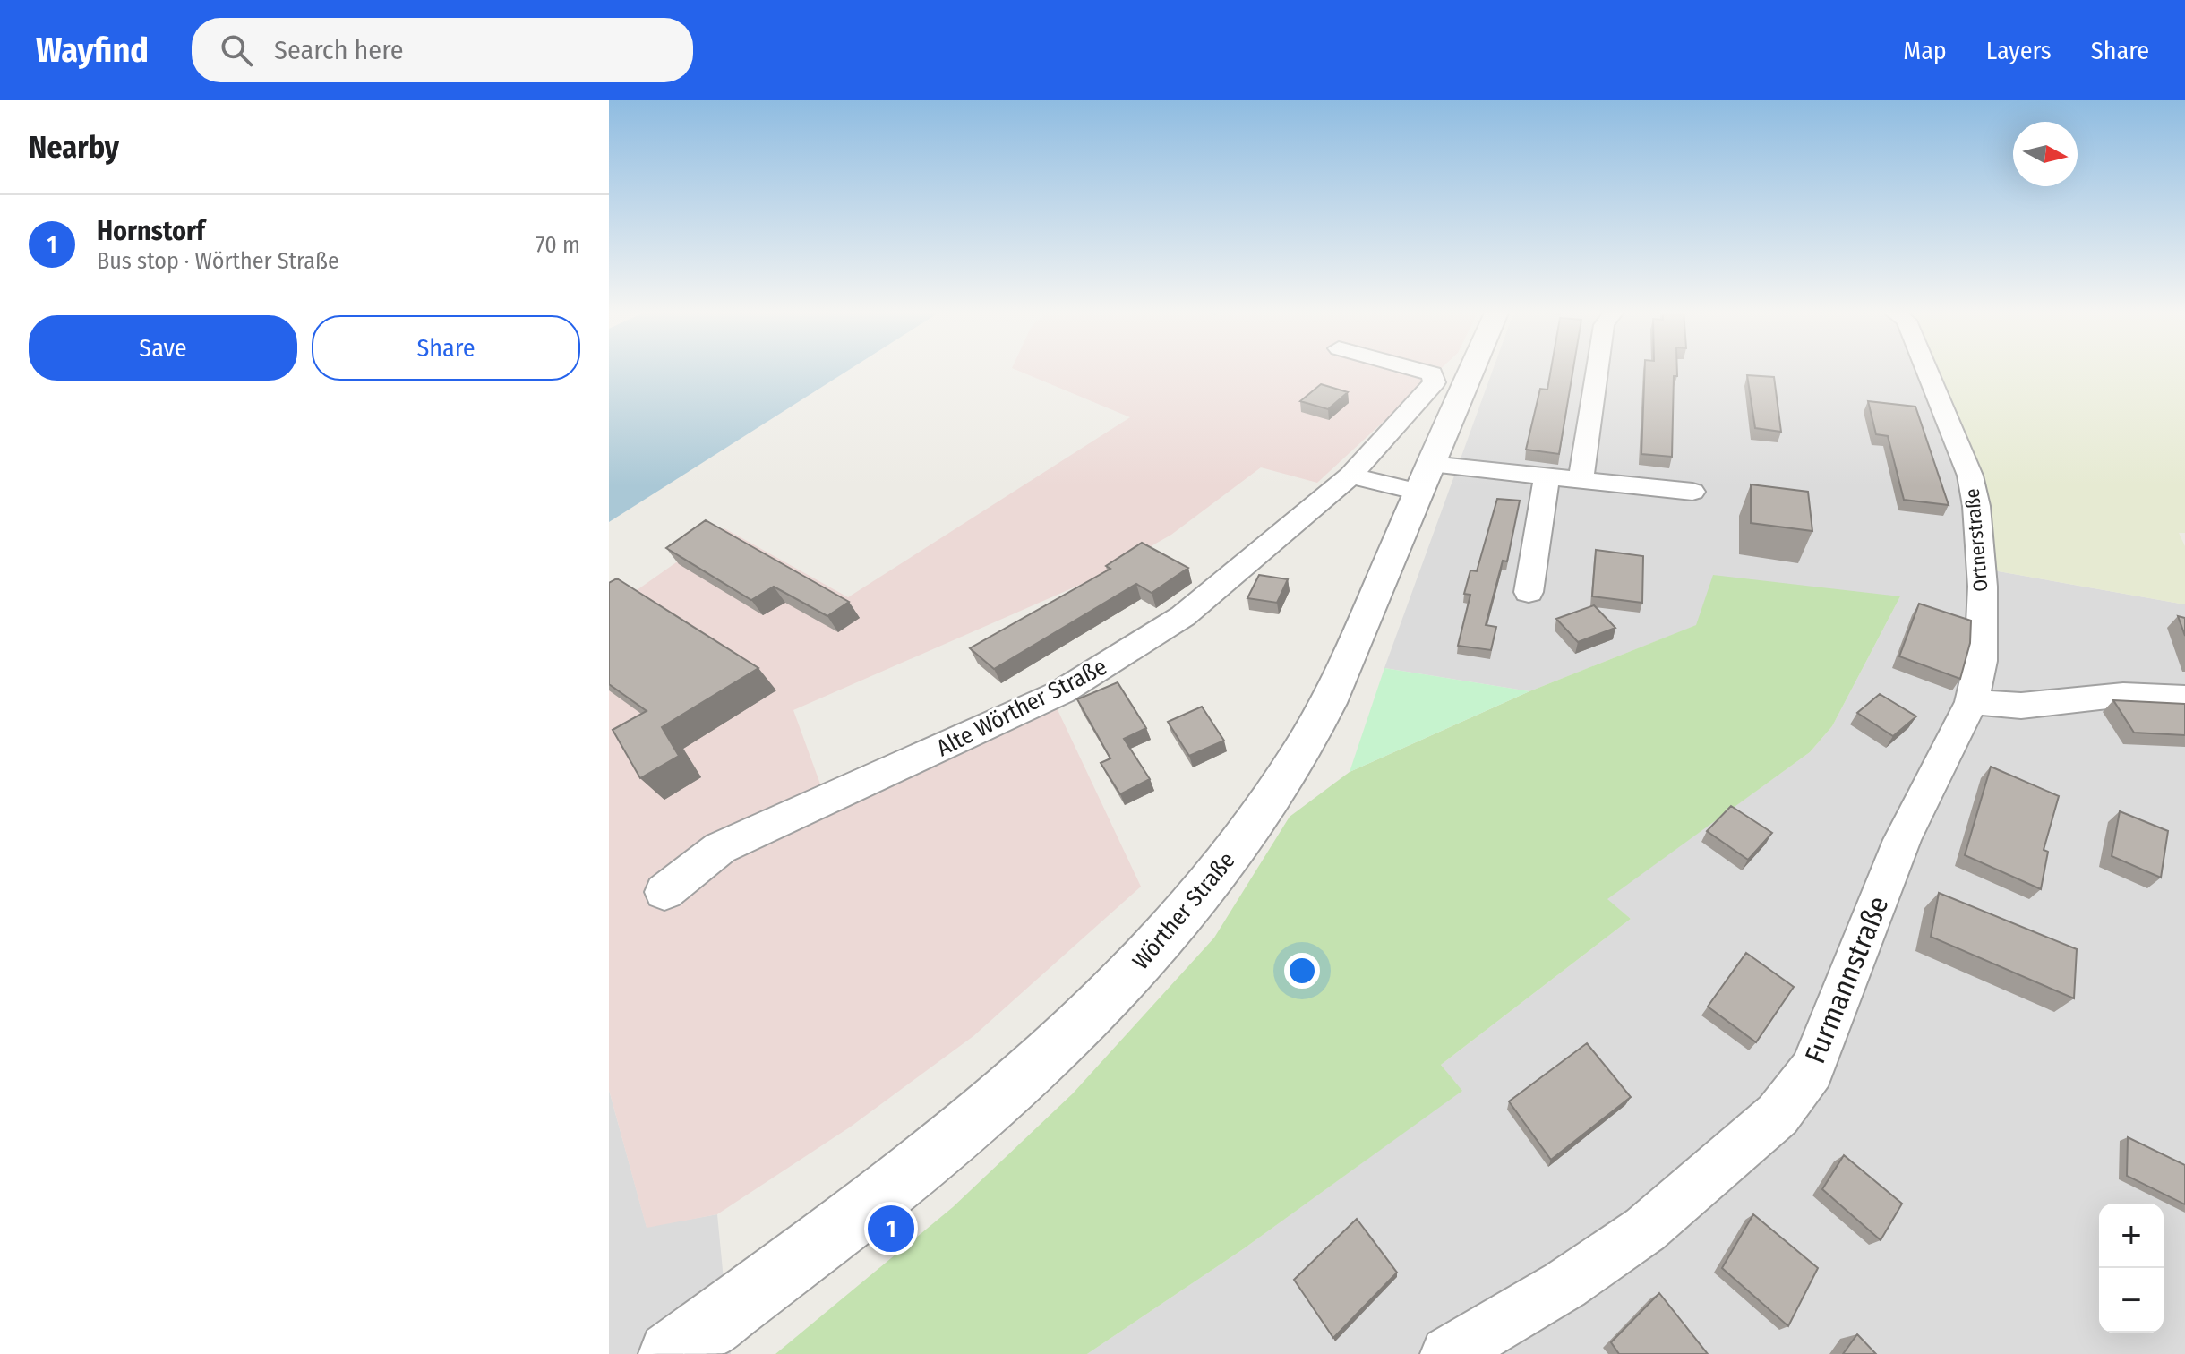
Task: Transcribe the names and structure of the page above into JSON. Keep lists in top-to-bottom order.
{
  "streets": {
    "street": [
      "Ortnerstraße",
      "Alte Wörther Straße",
      "Wörther Straße",
      "Furmannstraße"
    ]
  },
  "crossings": [
    ["Ortnerstraße", "Furmannstraße"]
  ],
  "north": "right",
  "page": {
    "header": "Wayfind",
    "search": "Search here",
    "nav": ["Map", "Layers", "Share"],
    "heading": "Nearby",
    "list": [
      {
        "mark": "1",
        "name": "Hornstorf",
        "note": "Bus stop · Wörther Straße",
        "value": "70 m"
      }
    ],
    "buttons": ["Save", "Share"],
    "pins": "1",
    "map_buttons": ["+", "−"]
  }
}
